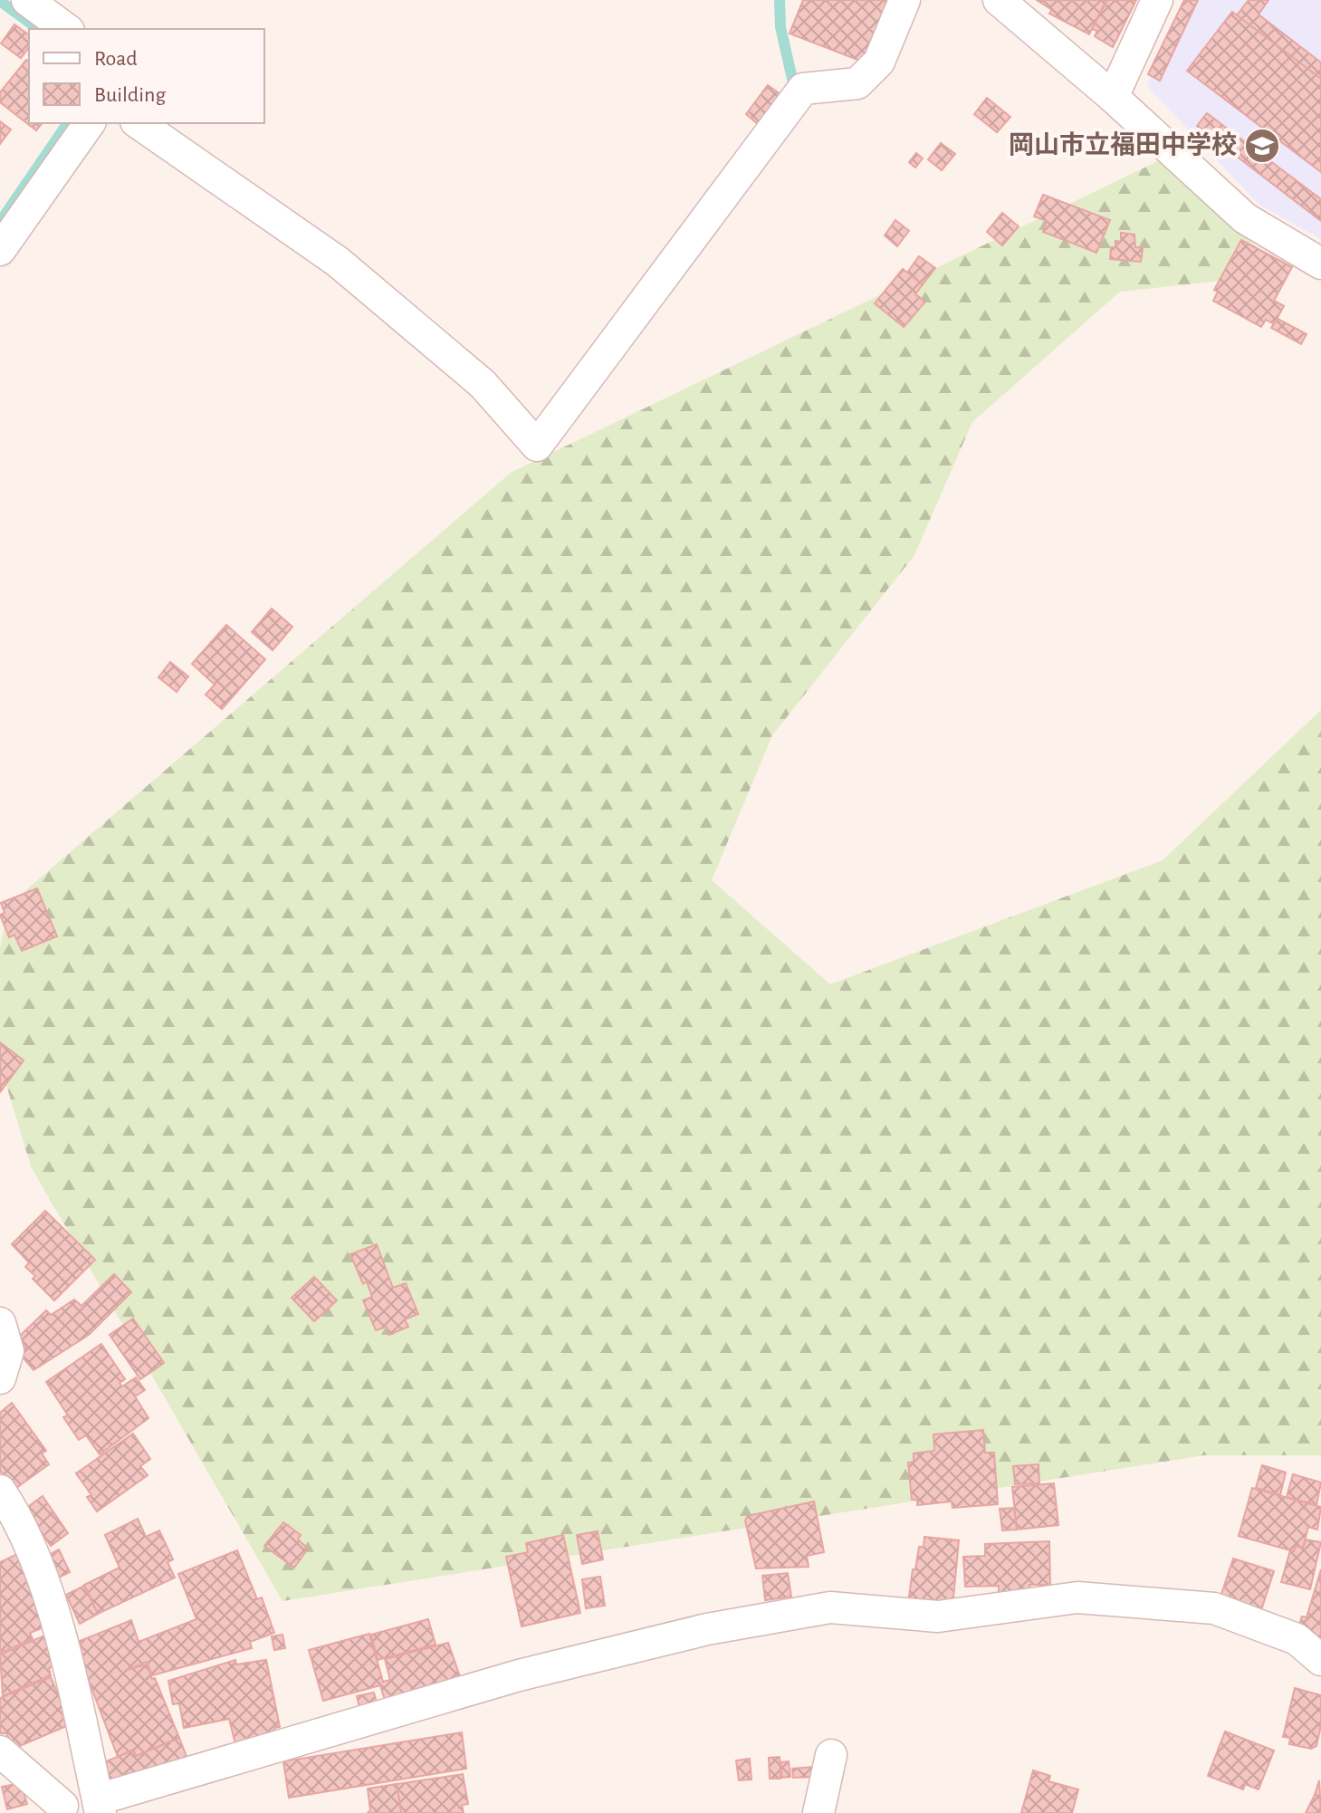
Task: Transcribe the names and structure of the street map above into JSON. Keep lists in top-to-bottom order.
{
  "places": {
    "school or university": ["岡山市立福田中学校"]
  },
  "legend": ["Road", "Building"]
}
